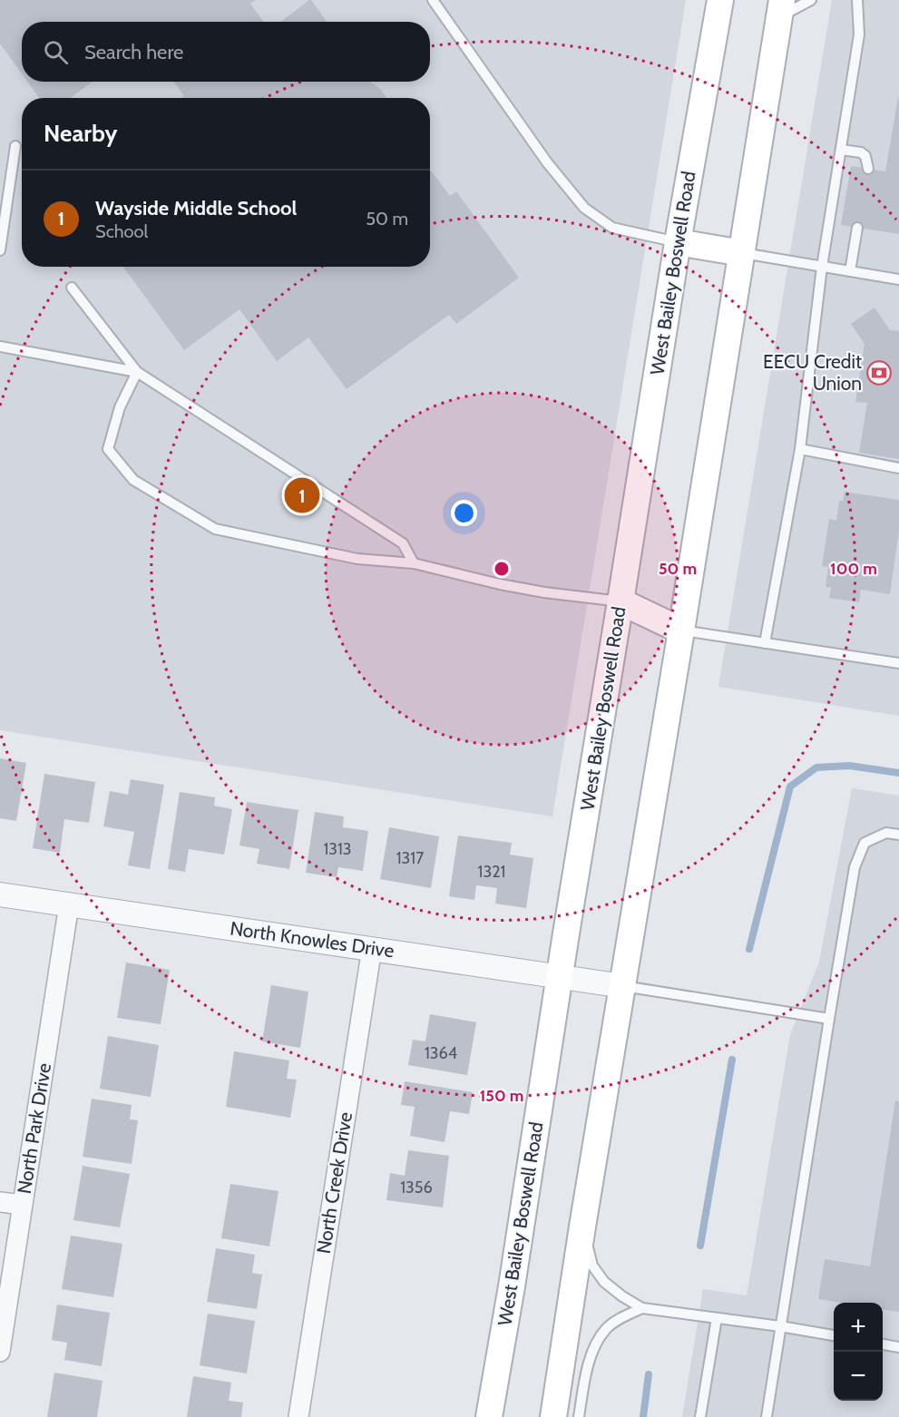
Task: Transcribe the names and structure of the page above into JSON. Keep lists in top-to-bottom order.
{
  "streets": {
    "main road": ["West Bailey Boswell Road"],
    "street": ["North Knowles Drive", "North Park Drive", "North Creek Drive"]
  },
  "crossings": [
    ["West Bailey Boswell Road", "North Knowles Drive"],
    ["North Knowles Drive", "North Park Drive"],
    ["North Knowles Drive", "North Creek Drive"]
  ],
  "places": {
    "bank": ["EECU Credit Union"]
  },
  "house_numbers": [
    "1313",
    "1317",
    "1321",
    "1364",
    "1356"
  ],
  "page": {
    "search": "Search here",
    "heading": "Nearby",
    "list": [
      {
        "mark": "1",
        "name": "Wayside Middle School",
        "note": "School",
        "value": "50 m"
      }
    ],
    "pins": "1",
    "map_buttons": ["+", "−"]
  },
  "rings": ["50 m", "100 m", "150 m"]
}
